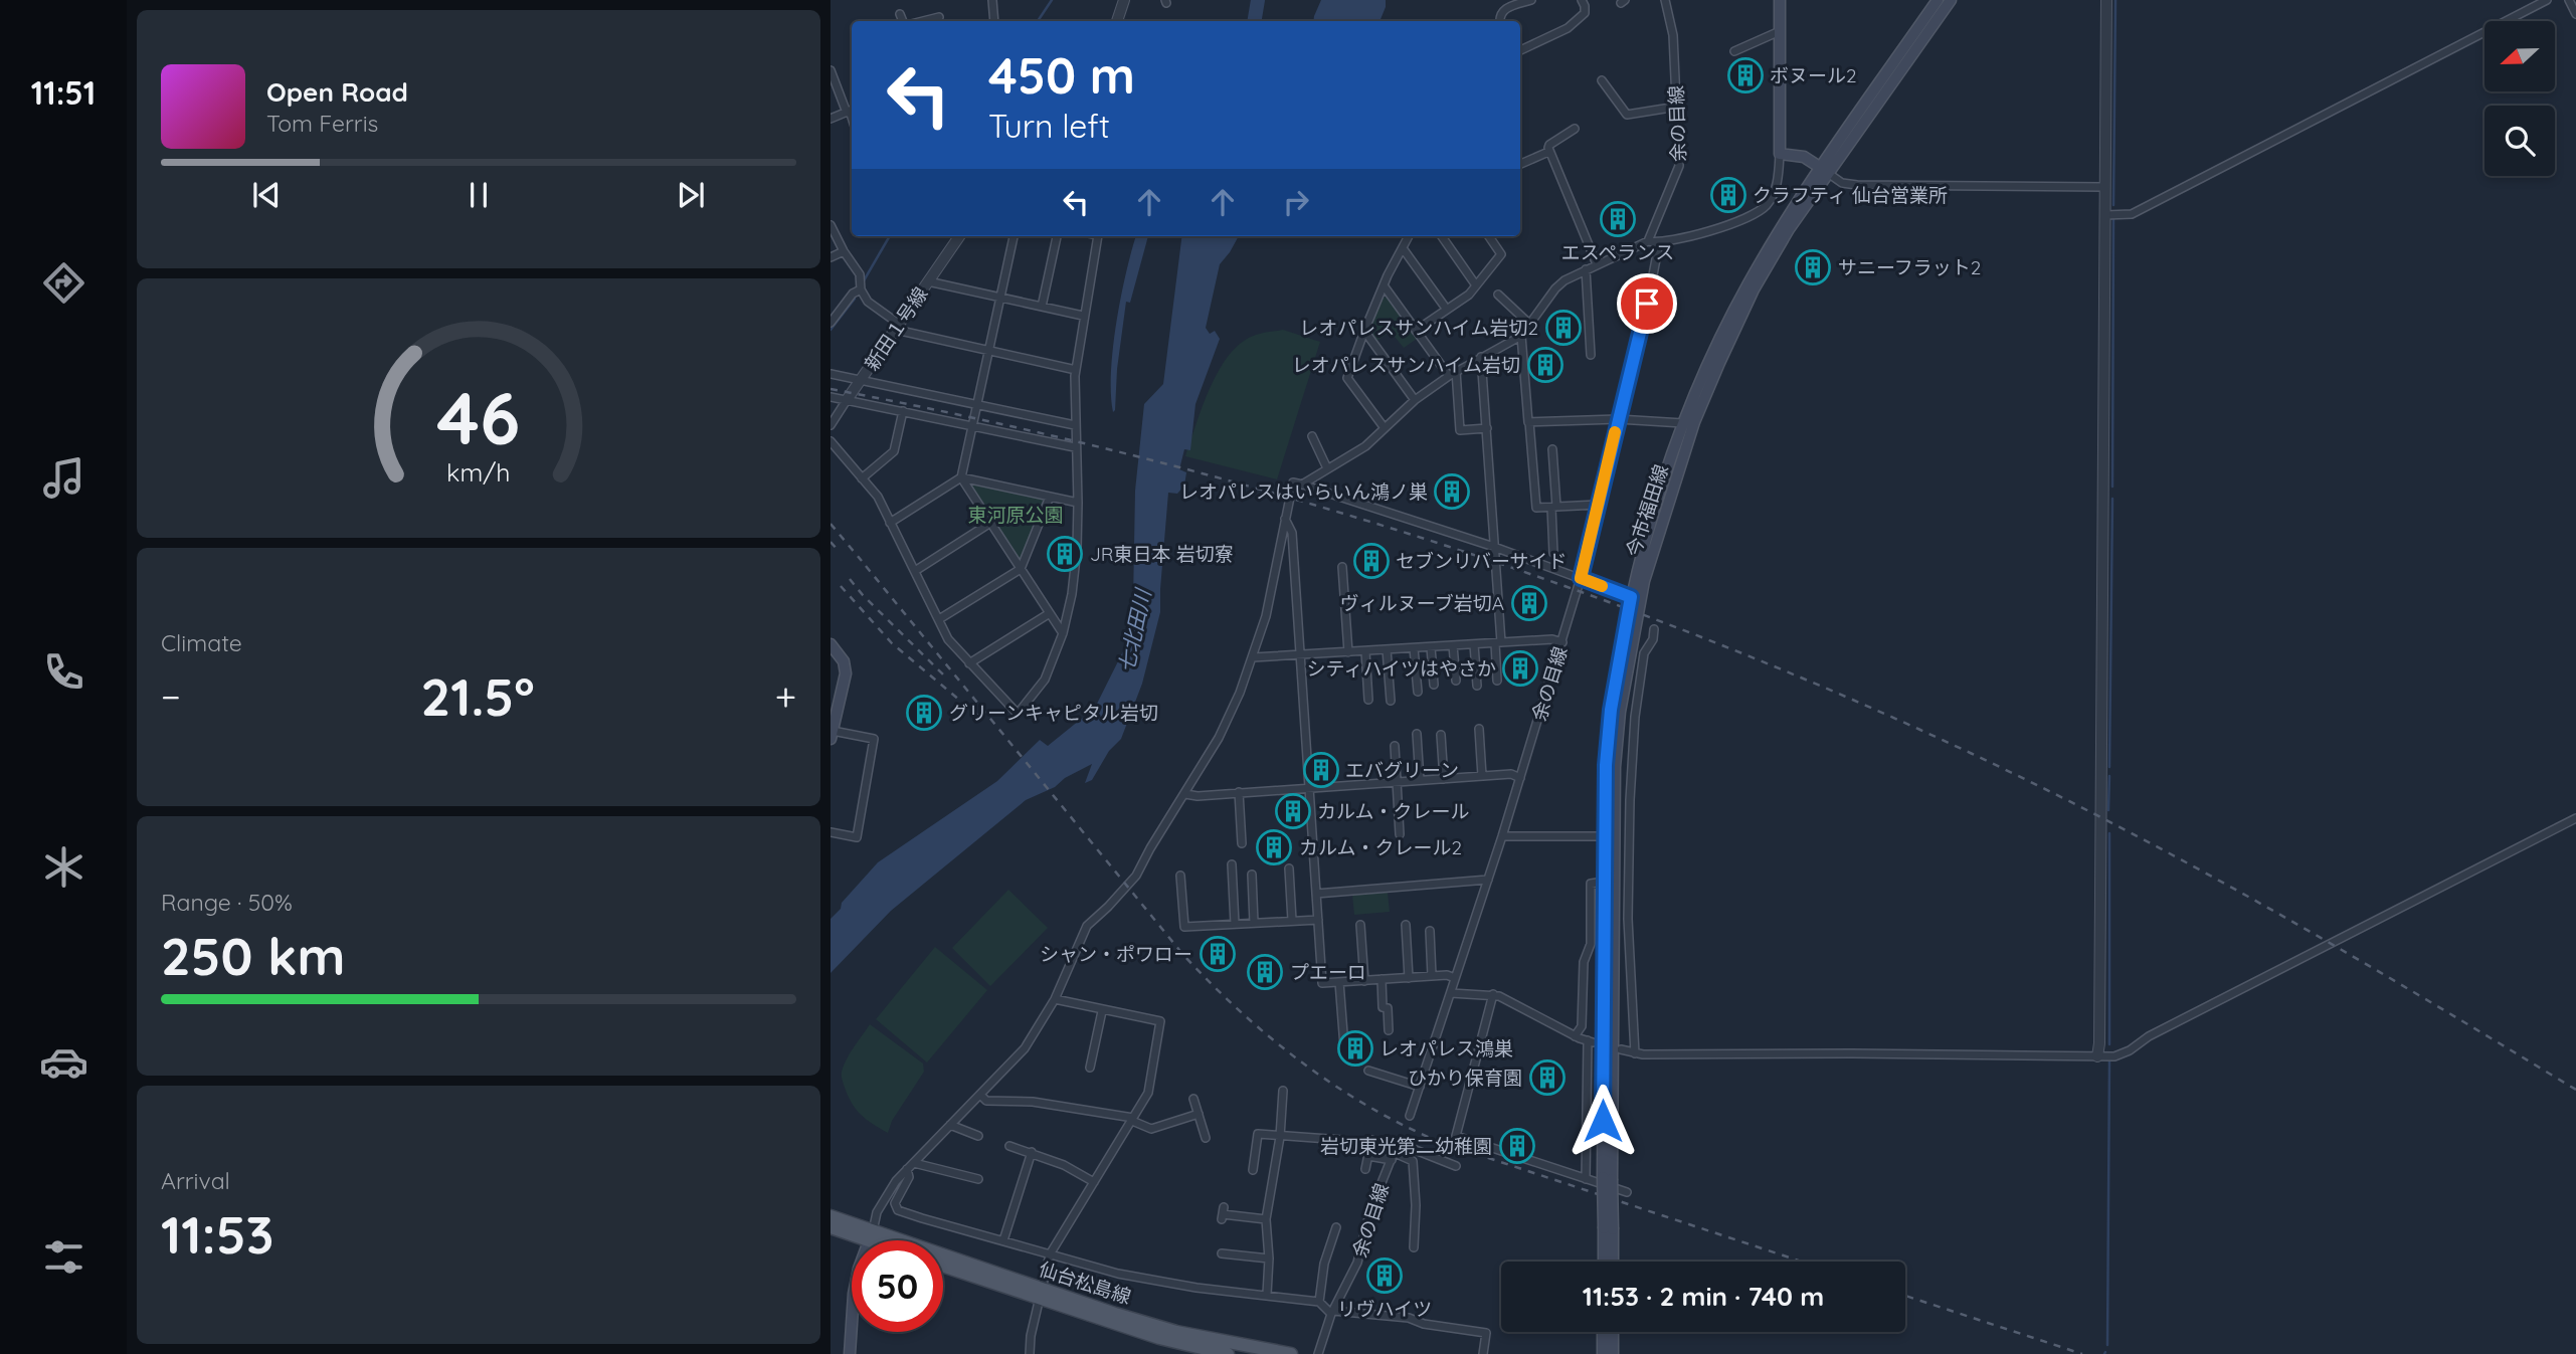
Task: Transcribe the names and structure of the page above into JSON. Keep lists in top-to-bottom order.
{
  "streets": {
    "main road": ["今市福田線", "仙台松島線"],
    "street": ["余の目線", "新田１号線"]
  },
  "water": ["七北田川"],
  "parks": ["東河原公園"],
  "places": {
    "building": [
      "ボヌール2",
      "クラフティ 仙台営業所",
      "エスペランス",
      "サニーフラット2",
      "レオパレスサンハイム岩切2",
      "レオパレスサンハイム岩切",
      "レオパレスはいらいん鴻ノ巣",
      "JR東日本 岩切寮",
      "セブンリバーサイド",
      "ヴィルヌーブ岩切A",
      "シティハイツはやさか",
      "グリーンキャピタル岩切",
      "エバグリーン",
      "カルム・クレール",
      "カルム・クレール2",
      "シャン・ポワロー",
      "プエーロ",
      "レオパレス鴻巣",
      "ひかり保育園",
      "岩切東光第二幼稚園",
      "リヴハイツ"
    ]
  },
  "north": "left",
  "page": {
    "tabs": "11:51",
    "turn": ["450 m", "Turn left"],
    "song": ["Open Road", "Tom Ferris"],
    "tile": [
      "Climate",
      ["Range · 50%", "250 km"],
      ["Arrival", "11:53"]
    ],
    "heat": ["−", "21.5°", "+"],
    "limit": "50",
    "trip": "11:53 · 2 min · 740 m",
    "gauge": ["46", "km/h"]
  }
}
